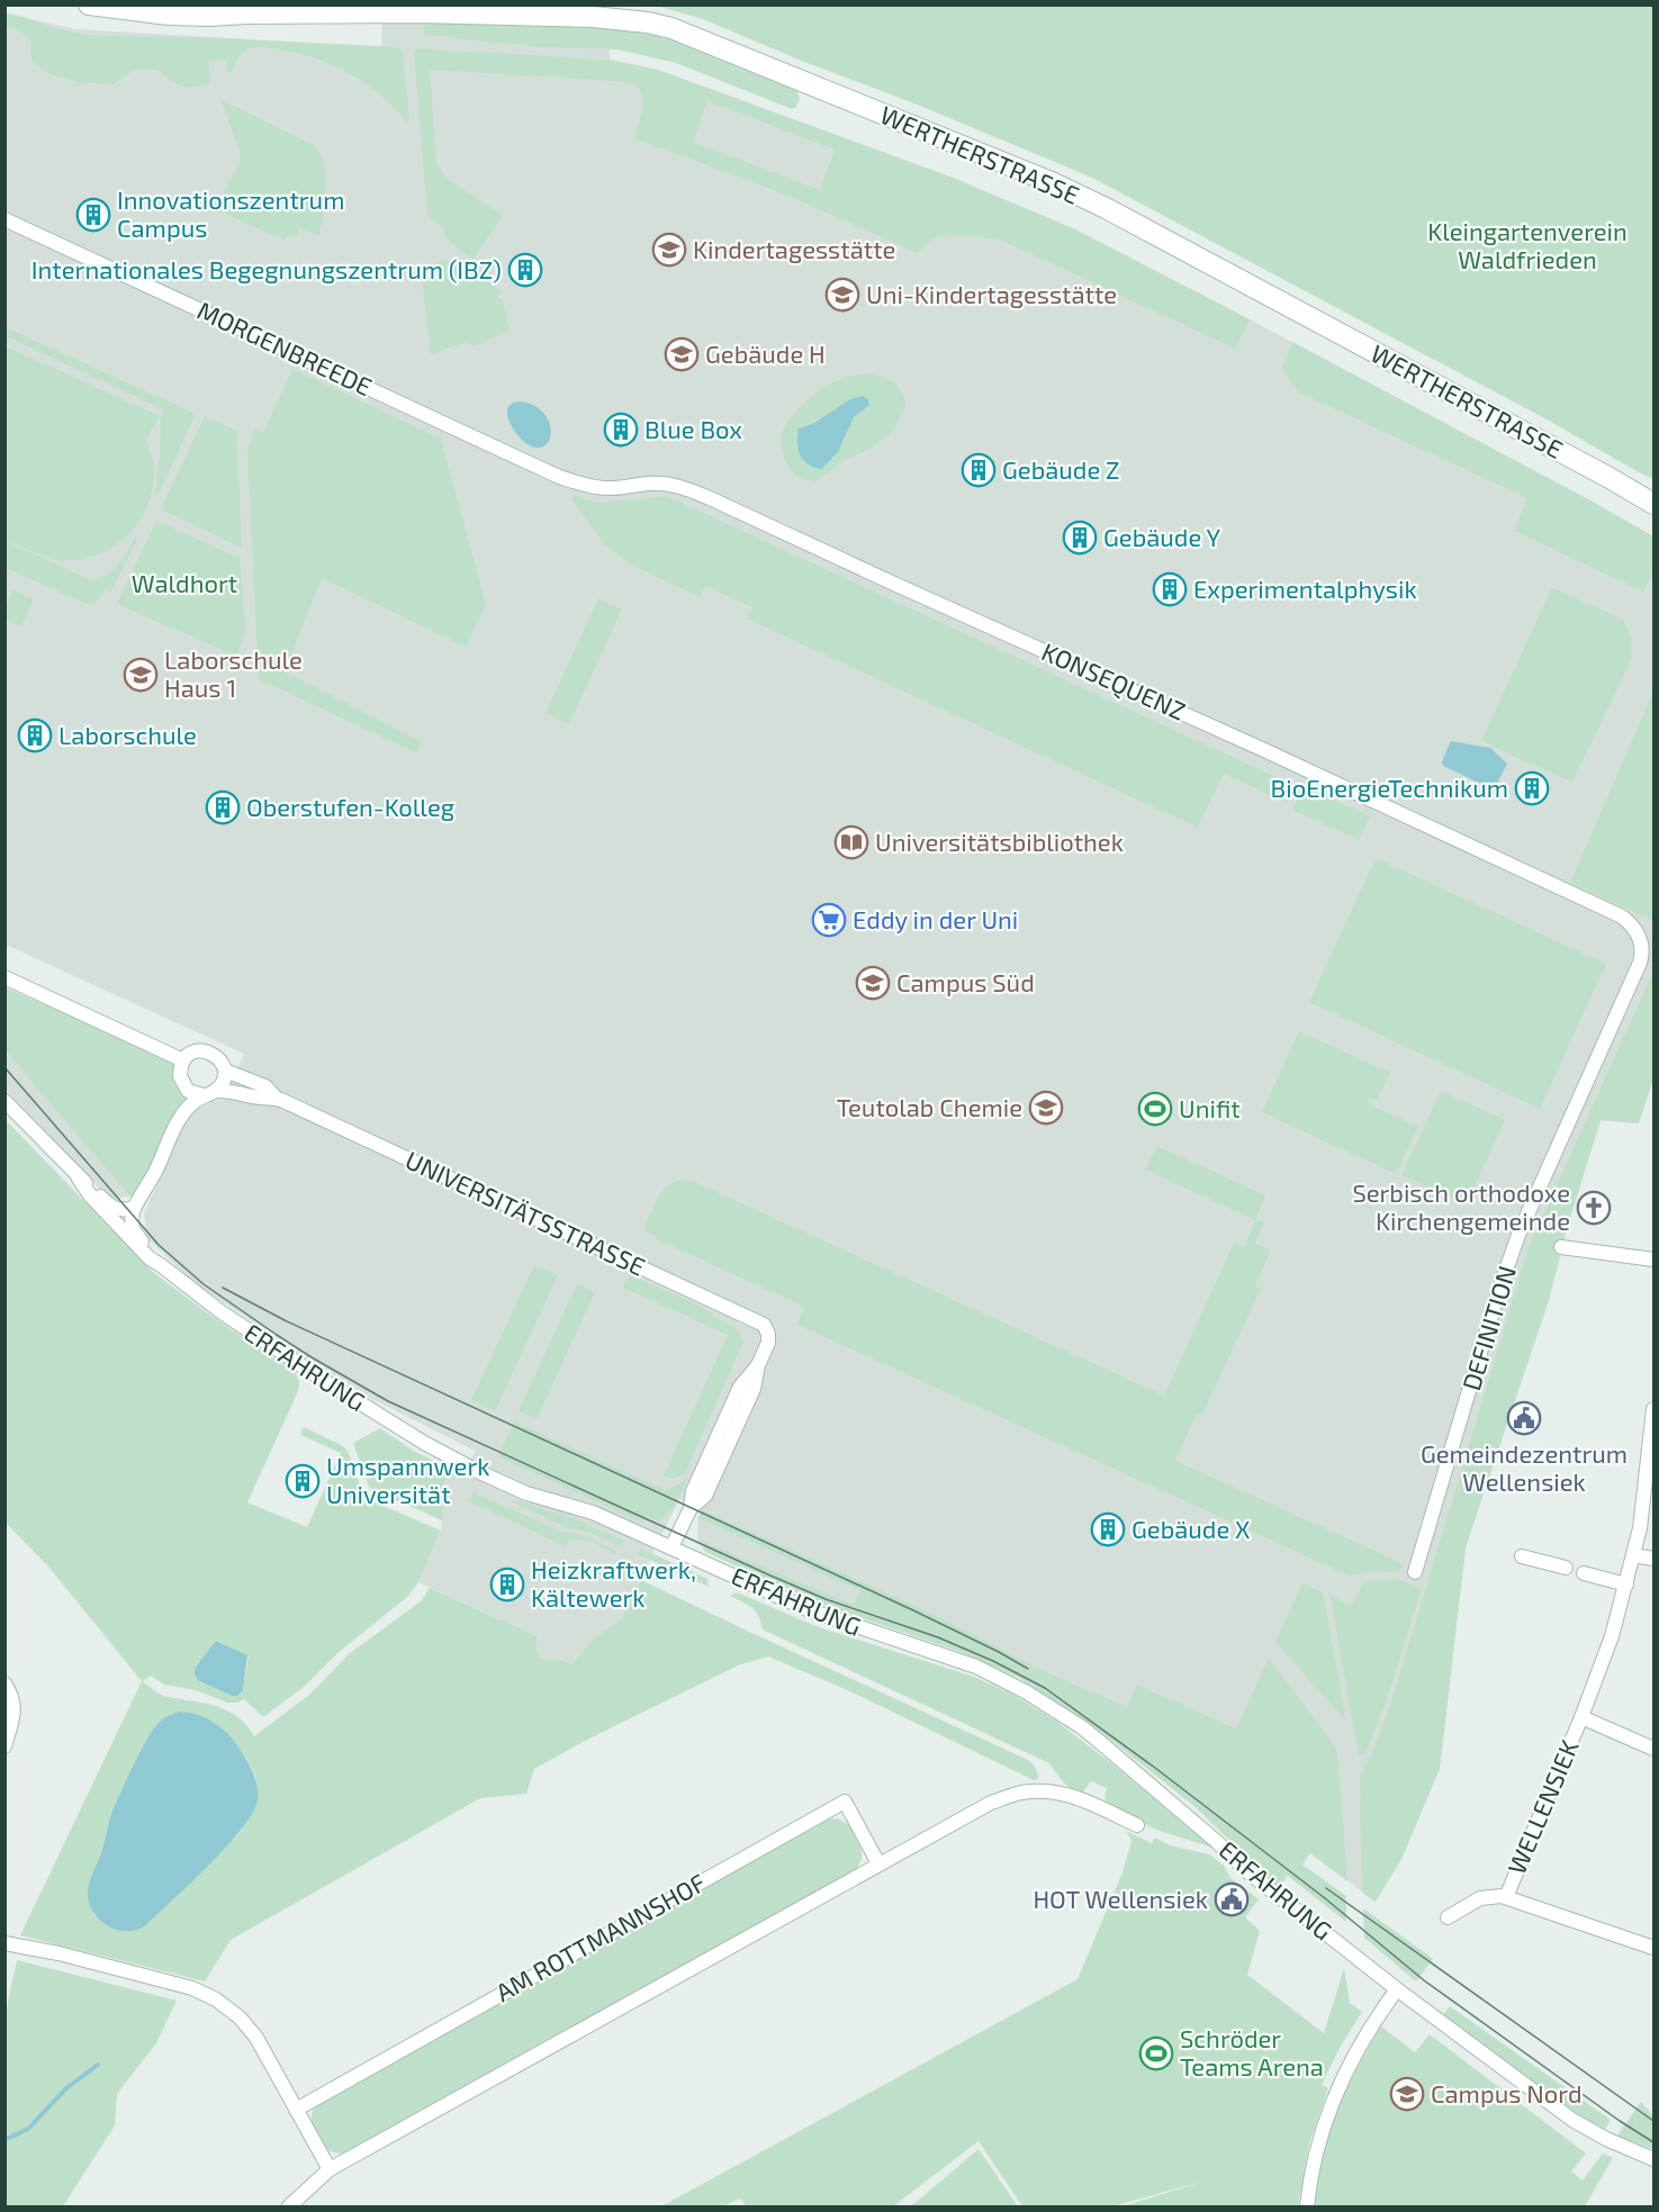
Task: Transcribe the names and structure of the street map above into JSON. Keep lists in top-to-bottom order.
{
  "streets": {
    "main road": ["WERTHERSTRASSE"],
    "street": [
      "MORGENBREEDE",
      "KONSEQUENZ",
      "UNIVERSITÄTSSTRASSE",
      "DEFINITION",
      "ERFAHRUNG",
      "WELLENSIEK",
      "AM ROTTMANNSHOF"
    ]
  },
  "crossings": [
    ["MORGENBREEDE", "KONSEQUENZ"],
    ["KONSEQUENZ", "DEFINITION"],
    ["UNIVERSITÄTSSTRASSE", "ERFAHRUNG"]
  ],
  "parks": ["Kleingartenverein Waldfrieden", "Waldhort"],
  "places": {
    "building": [
      "Innovationszentrum Campus",
      "Internationales Begegnungszentrum (IBZ)",
      "Blue Box",
      "Gebäude Z",
      "Gebäude Y",
      "Experimentalphysik",
      "Laborschule",
      "BioEnergieTechnikum",
      "Oberstufen-Kolleg",
      "Umspannwerk Universität",
      "Gebäude X",
      "Heizkraftwerk, Kältewerk"
    ],
    "school or university": [
      "Kindertagesstätte",
      "Uni-Kindertagesstätte",
      "Gebäude H",
      "Laborschule Haus 1",
      "Campus Süd",
      "Teutolab Chemie",
      "Campus Nord"
    ],
    "library": ["Universitätsbibliothek"],
    "supermarket": ["Eddy in der Uni"],
    "sports": ["Unifit", "Schröder Teams Arena"],
    "church": ["Serbisch orthodoxe Kirchengemeinde"],
    "public building": ["Gemeindezentrum Wellensiek", "HOT Wellensiek"]
  }
}
